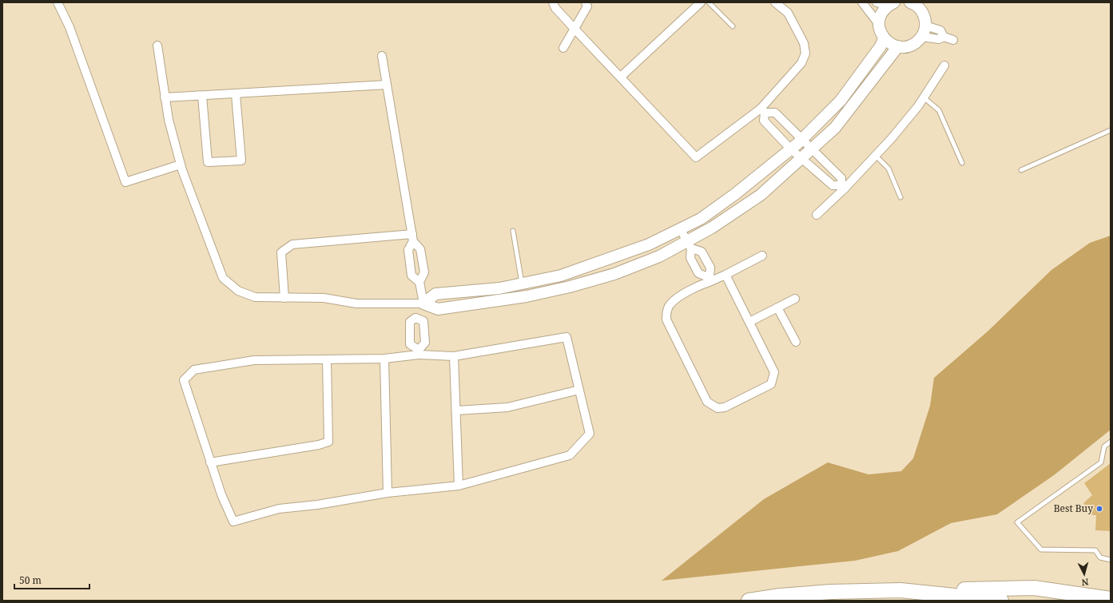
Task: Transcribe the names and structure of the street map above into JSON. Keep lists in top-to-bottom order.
{
  "places": ["Best Buy"],
  "scale_bar": "50 m",
  "north": "bottom"
}
